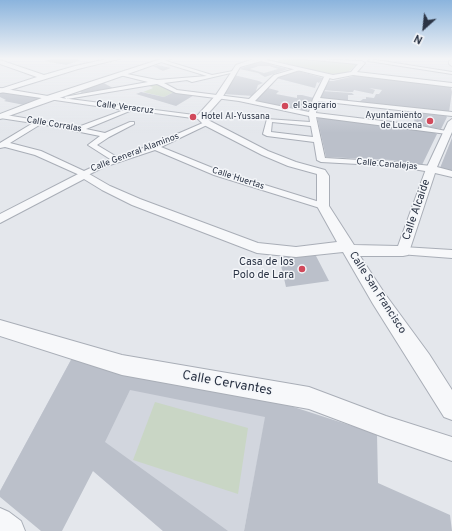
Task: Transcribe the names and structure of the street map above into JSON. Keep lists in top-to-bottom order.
{
  "streets": {
    "street": [
      "Calle Veracruz",
      "Calle Corralas",
      "Calle General Alaminos",
      "Calle Canalejas",
      "Calle Huertas",
      "Calle Alcaide",
      "Calle San Francisco",
      "Calle Cervantes"
    ]
  },
  "crossings": [
    ["Calle Corralas", "Calle General Alaminos"],
    ["Calle General Alaminos", "Calle Huertas"],
    ["Calle Canalejas", "Calle Alcaide"],
    ["Calle Huertas", "Calle San Francisco"]
  ],
  "places": [
    "el Sagrario",
    "Hotel Al-Yussana",
    "Ayuntamiento de Lucena",
    "Casa de los Polo de Lara"
  ],
  "north": "bottom left"
}
